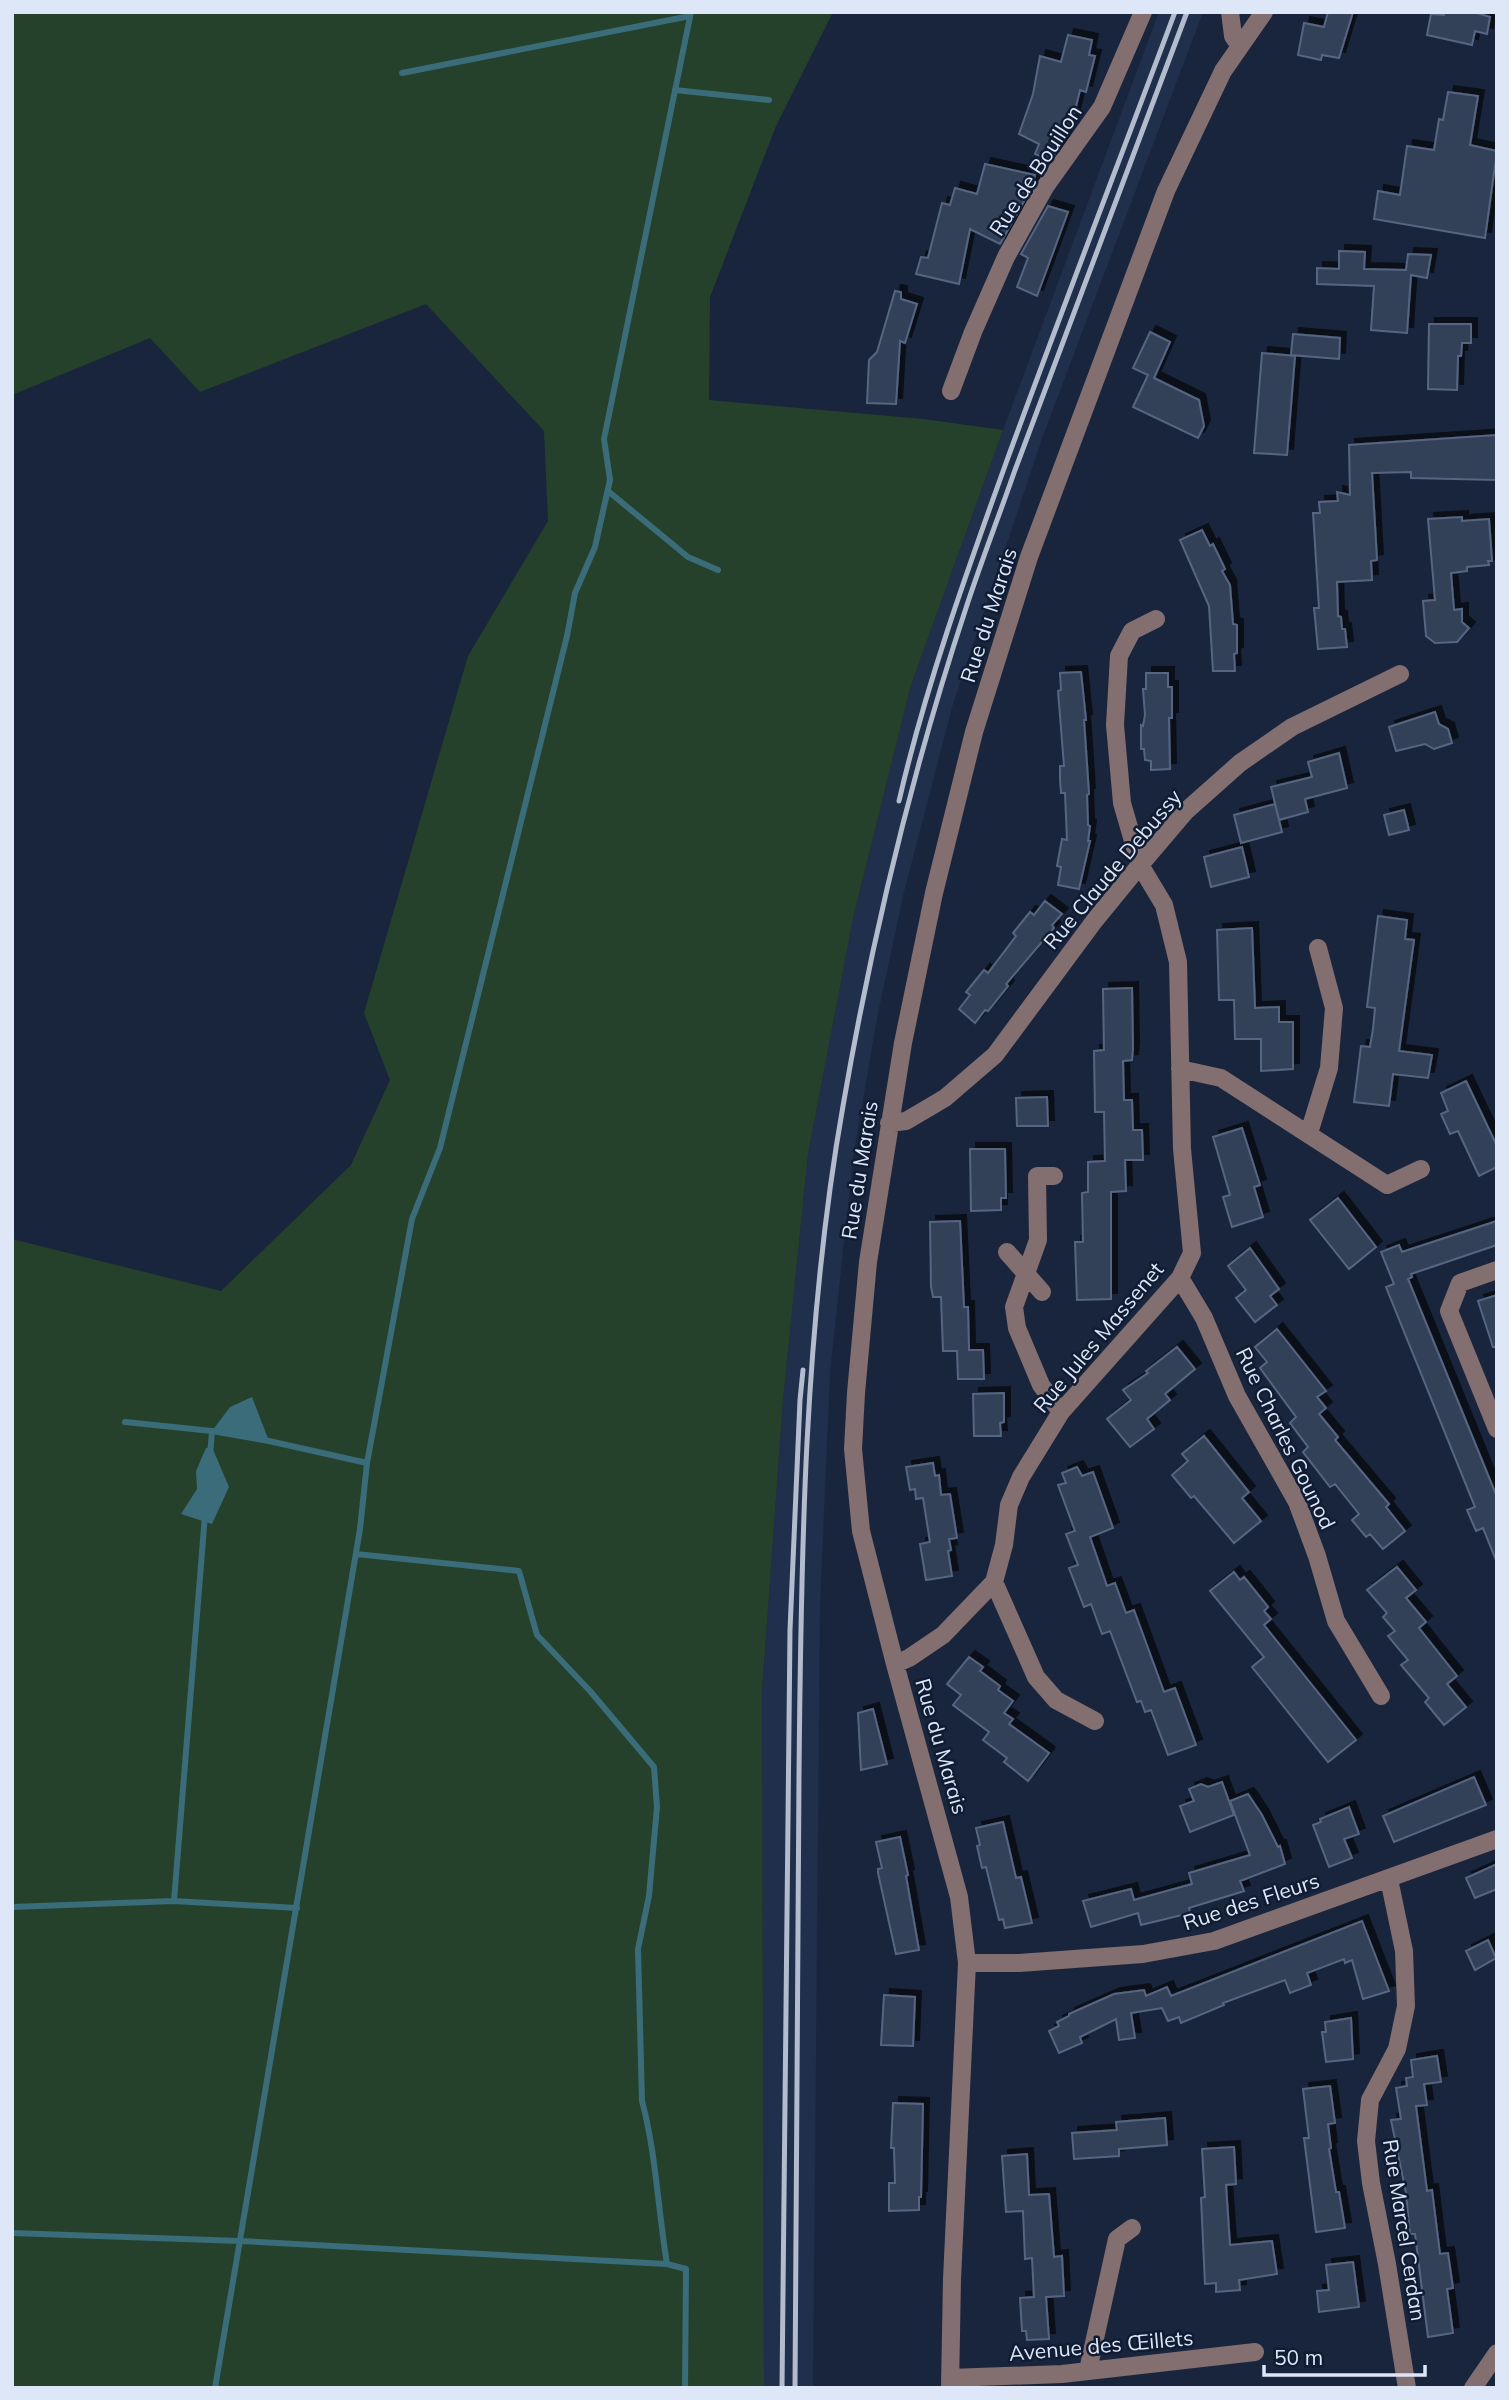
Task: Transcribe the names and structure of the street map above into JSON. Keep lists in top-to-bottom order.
{
  "streets": {
    "street": [
      "Rue de Bouillon",
      "Rue du Marais",
      "Rue Claude Debussy",
      "Rue Jules Massenet",
      "Rue Charles Gounod",
      "Rue des Fleurs",
      "Rue Marcel Cerdan",
      "Avenue des Œillets"
    ]
  },
  "crossings": [
    ["Rue du Marais", "Rue Claude Debussy"],
    ["Rue du Marais", "Rue Jules Massenet"],
    ["Rue du Marais", "Rue des Fleurs"],
    ["Rue du Marais", "Avenue des Œillets"],
    ["Rue Claude Debussy", "Rue Jules Massenet"],
    ["Rue Jules Massenet", "Rue Charles Gounod"],
    ["Rue des Fleurs", "Rue Marcel Cerdan"]
  ],
  "scale_bar": "50 m"
}
